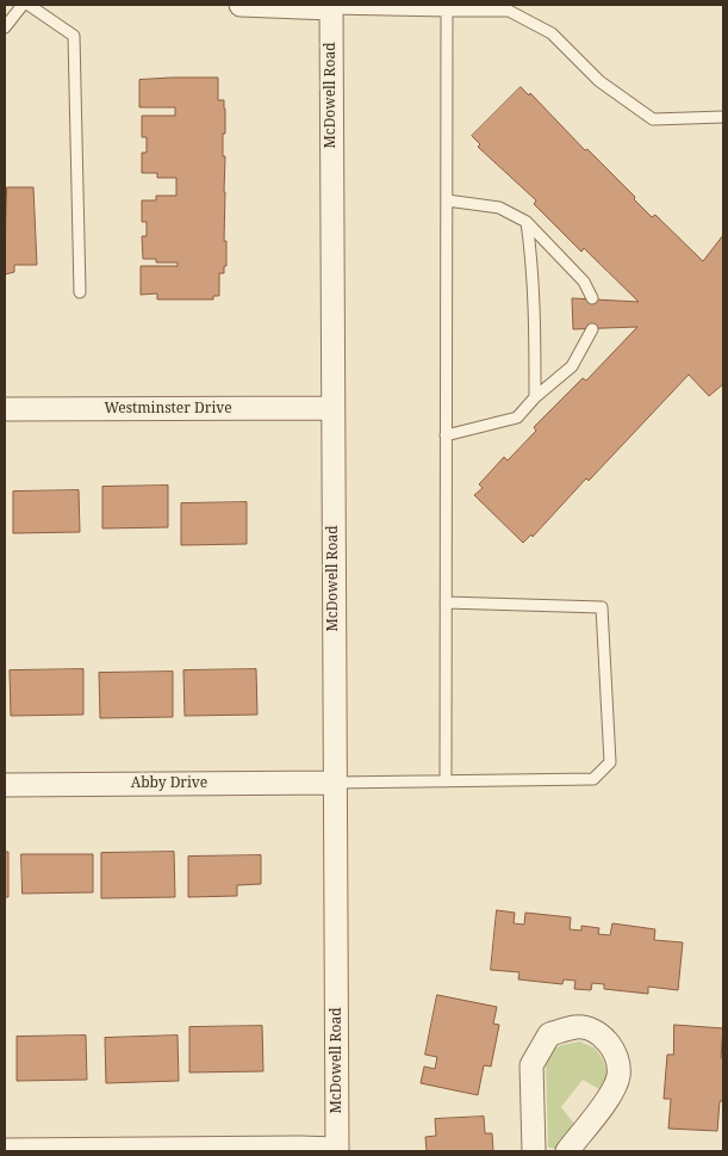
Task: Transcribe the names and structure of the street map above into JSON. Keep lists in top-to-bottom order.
{
  "streets": {
    "street": ["McDowell Road", "Westminster Drive", "Abby Drive"]
  },
  "crossings": [
    ["McDowell Road", "Westminster Drive"],
    ["McDowell Road", "Abby Drive"]
  ]
}
